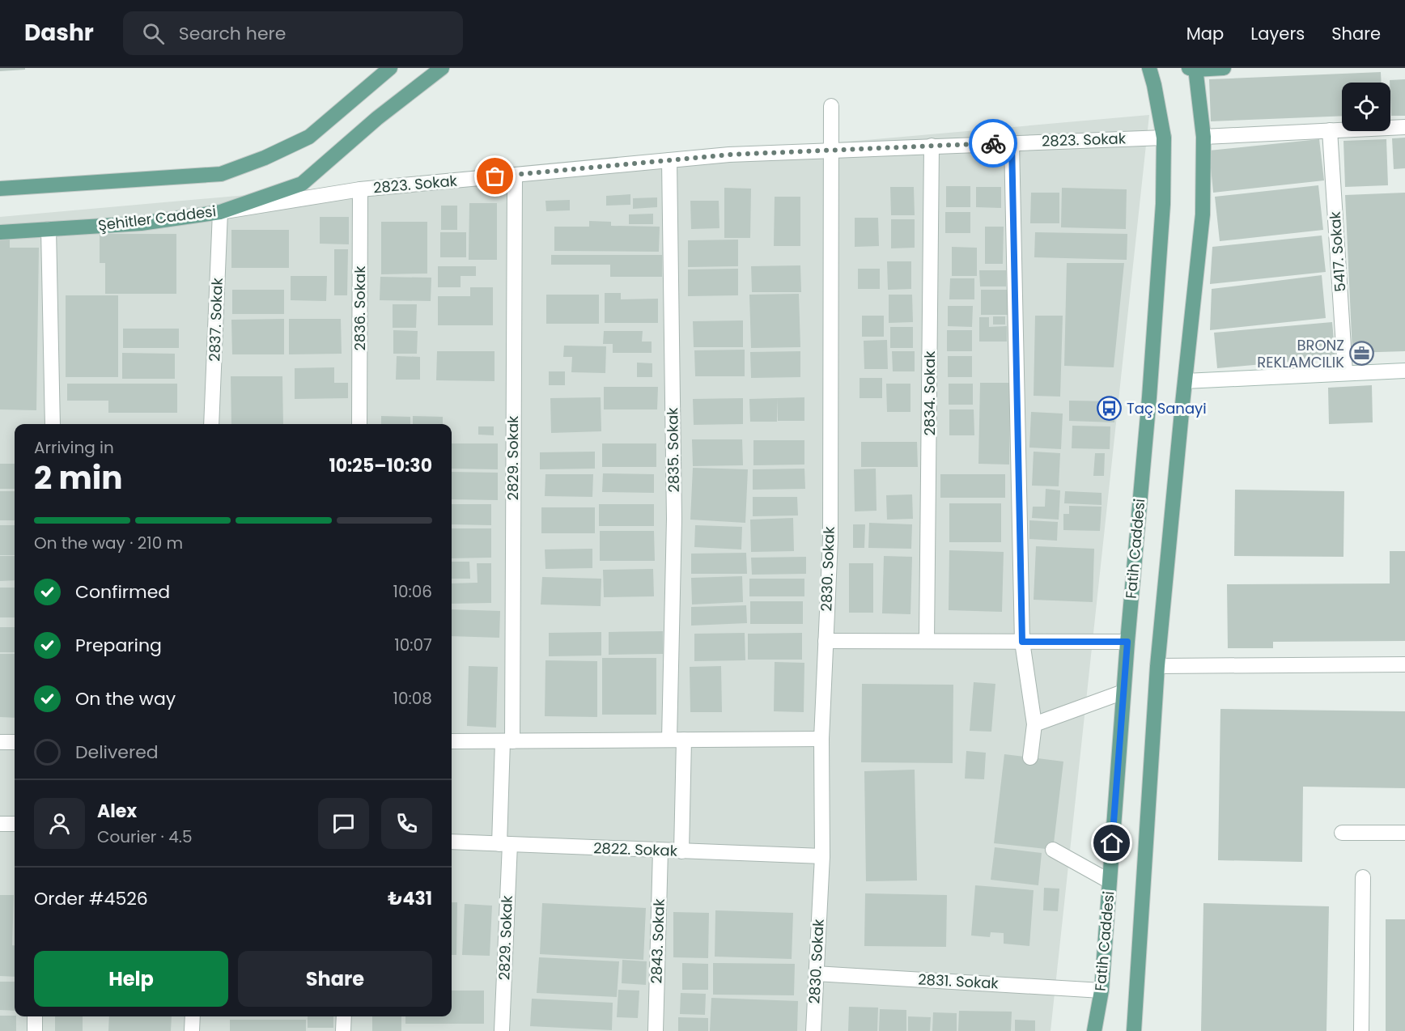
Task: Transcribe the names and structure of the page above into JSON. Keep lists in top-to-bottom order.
{
  "streets": {
    "main road": ["Şehitler Caddesi", "Fatih Caddesi"],
    "street": [
      "2823. Sokak",
      "5417. Sokak",
      "2836. Sokak",
      "2837. Sokak",
      "2834. Sokak",
      "2835. Sokak",
      "2829. Sokak",
      "2830. Sokak",
      "2822. Sokak",
      "2843. Sokak",
      "2831. Sokak"
    ]
  },
  "crossings": [
    ["2823. Sokak", "Şehitler Caddesi"],
    ["2823. Sokak", "2836. Sokak"],
    ["2823. Sokak", "2837. Sokak"],
    ["2823. Sokak", "2834. Sokak"],
    ["2823. Sokak", "2835. Sokak"],
    ["2823. Sokak", "2829. Sokak"],
    ["2823. Sokak", "Fatih Caddesi"],
    ["2823. Sokak", "2830. Sokak"],
    ["Şehitler Caddesi", "2837. Sokak"],
    ["2835. Sokak", "2822. Sokak"],
    ["2829. Sokak", "2822. Sokak"],
    ["Fatih Caddesi", "2831. Sokak"],
    ["2830. Sokak", "2822. Sokak"],
    ["2830. Sokak", "2831. Sokak"],
    ["2822. Sokak", "2843. Sokak"]
  ],
  "places": {
    "office": ["BRONZ REKLAMCILIK"],
    "bus stop": ["Taç Sanayi"]
  },
  "page": {
    "header": "Dashr",
    "search": "Search here",
    "nav": ["Map", "Layers", "Share"],
    "heading": ["2 min", "Arriving in", "10:25–10:30"],
    "panel": [
      "Alex",
      "Courier · 4.5",
      "Order #4526",
      "₺431"
    ],
    "bar": "On the way · 210 m",
    "list": [
      ["Confirmed", "10:06"],
      ["Preparing", "10:07"],
      ["On the way", "10:08"],
      "Delivered"
    ],
    "buttons": ["Help", "Share"]
  }
}
